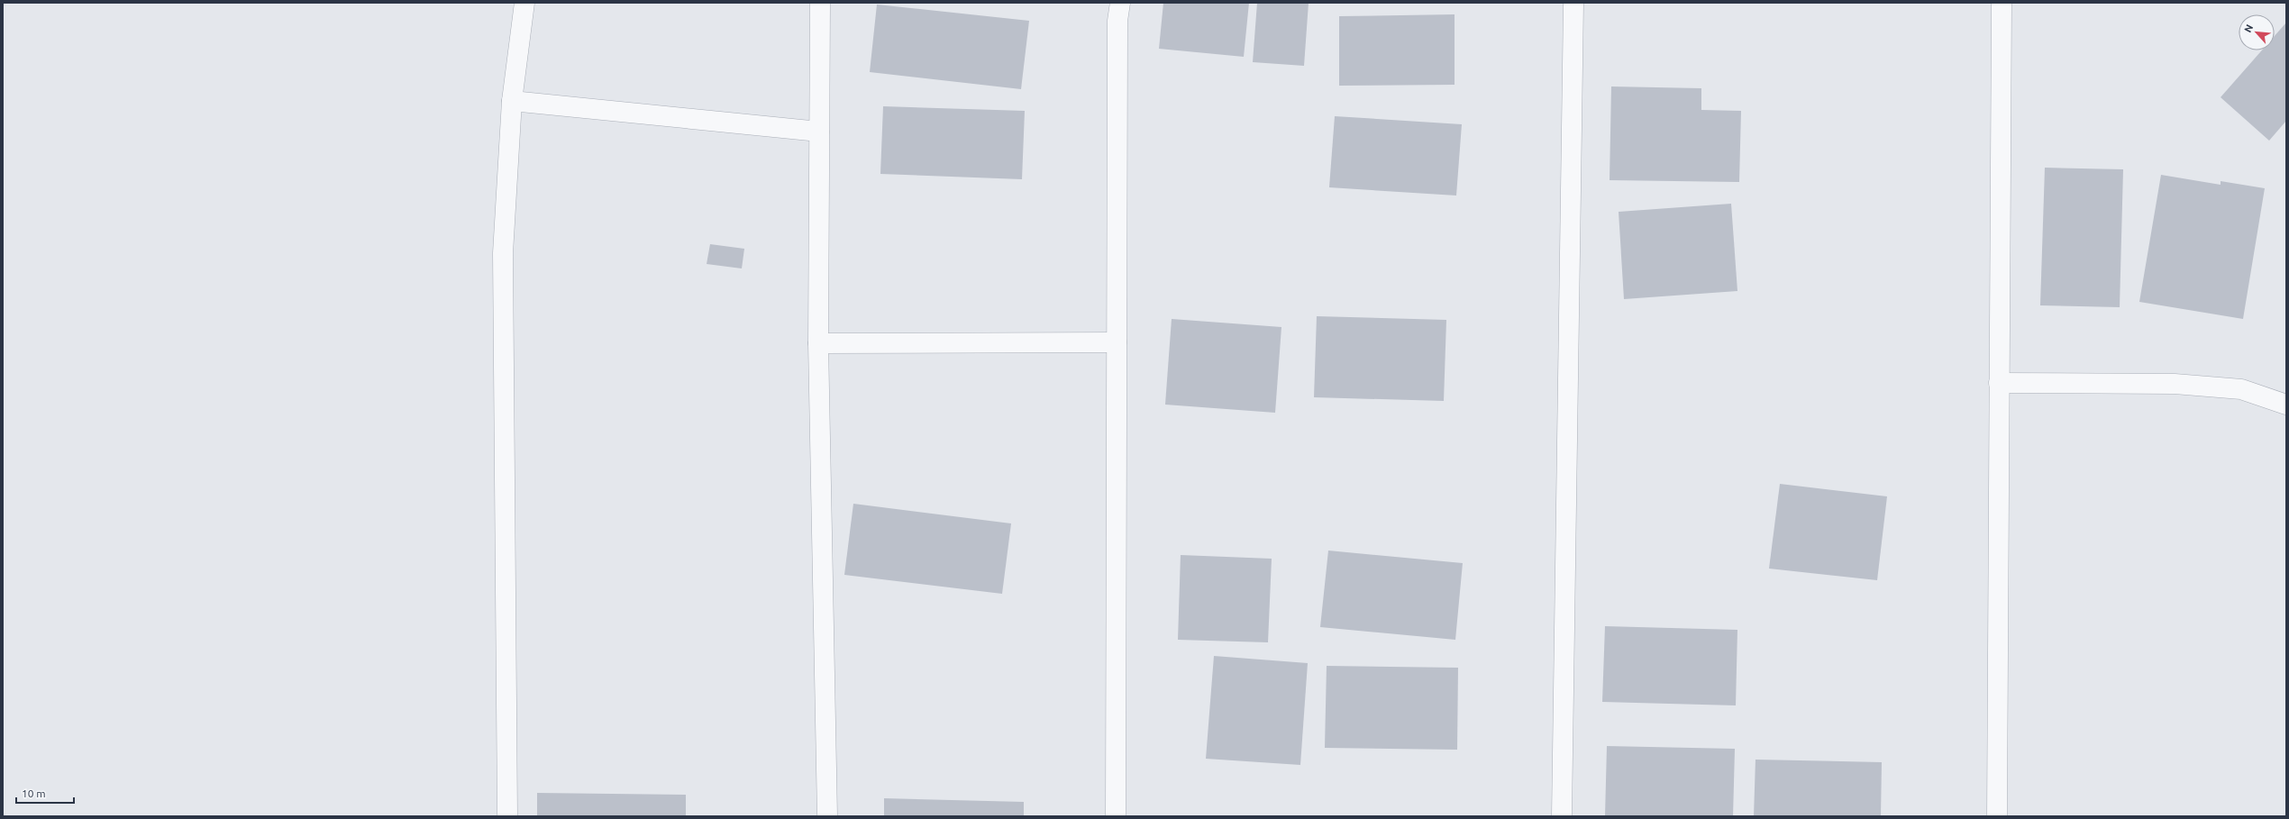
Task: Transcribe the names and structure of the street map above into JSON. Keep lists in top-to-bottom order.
{
  "scale_bar": "10 m",
  "north": "top left"
}
